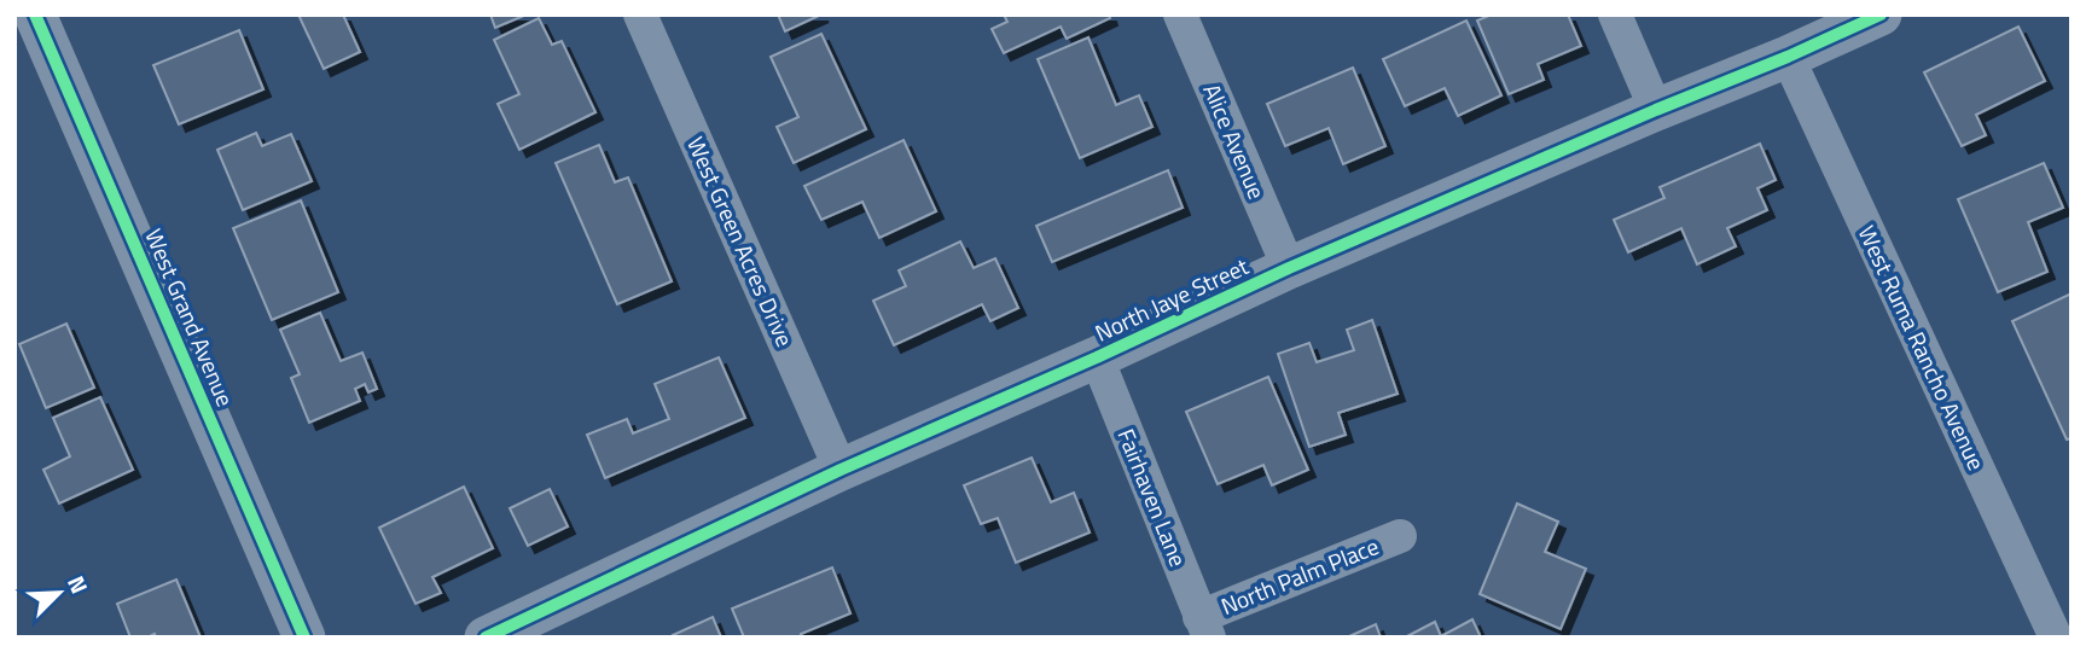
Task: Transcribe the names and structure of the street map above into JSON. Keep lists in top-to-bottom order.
{
  "streets": {
    "street": [
      "Alice Avenue",
      "West Green Acres Drive",
      "North Jaye Street",
      "West Grand Avenue",
      "West Ruma Rancho Avenue",
      "Fairhaven Lane",
      "North Palm Place"
    ]
  },
  "crossings": [
    ["Alice Avenue", "North Jaye Street"],
    ["West Green Acres Drive", "North Jaye Street"],
    ["North Jaye Street", "West Ruma Rancho Avenue"],
    ["North Jaye Street", "Fairhaven Lane"],
    ["Fairhaven Lane", "North Palm Place"]
  ],
  "north": "top right"
}
